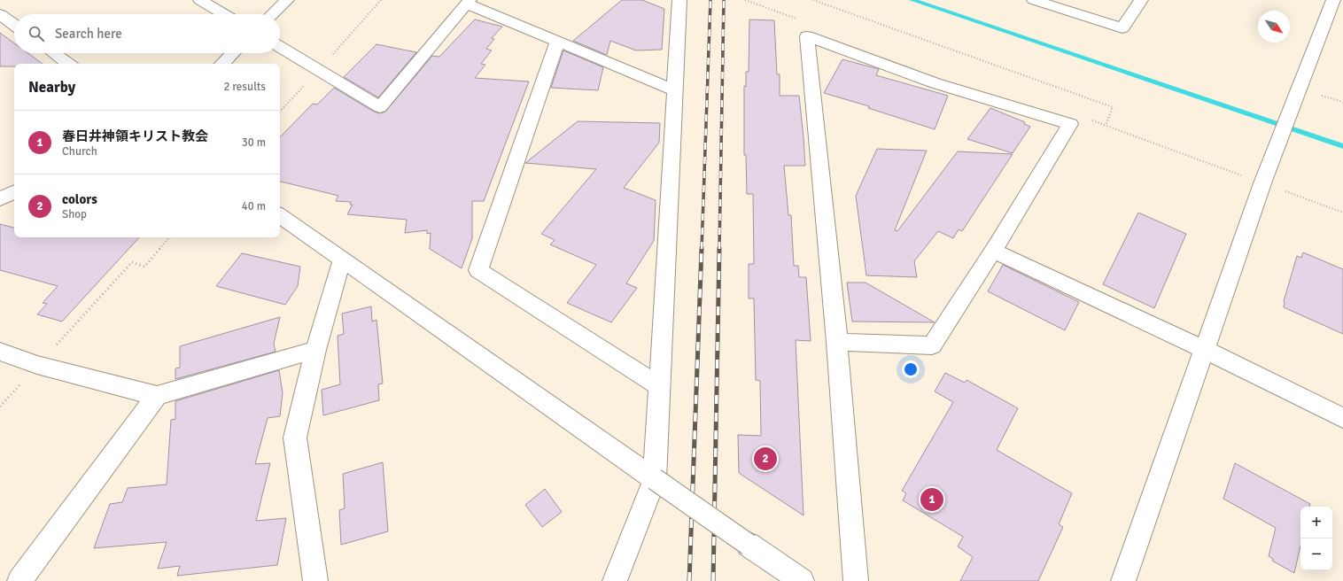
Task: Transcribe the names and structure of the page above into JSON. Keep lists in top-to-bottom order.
{
  "north": "bottom right",
  "page": {
    "search": "Search here",
    "heading": ["Nearby", "2 results"],
    "list": [
      {
        "mark": "1",
        "name": "春日井神領キリスト教会",
        "note": "Church",
        "value": "30 m"
      },
      {
        "mark": "2",
        "name": "colors",
        "note": "Shop",
        "value": "40 m"
      }
    ],
    "pins": ["2", "1"],
    "map_buttons": ["+", "−"]
  }
}
